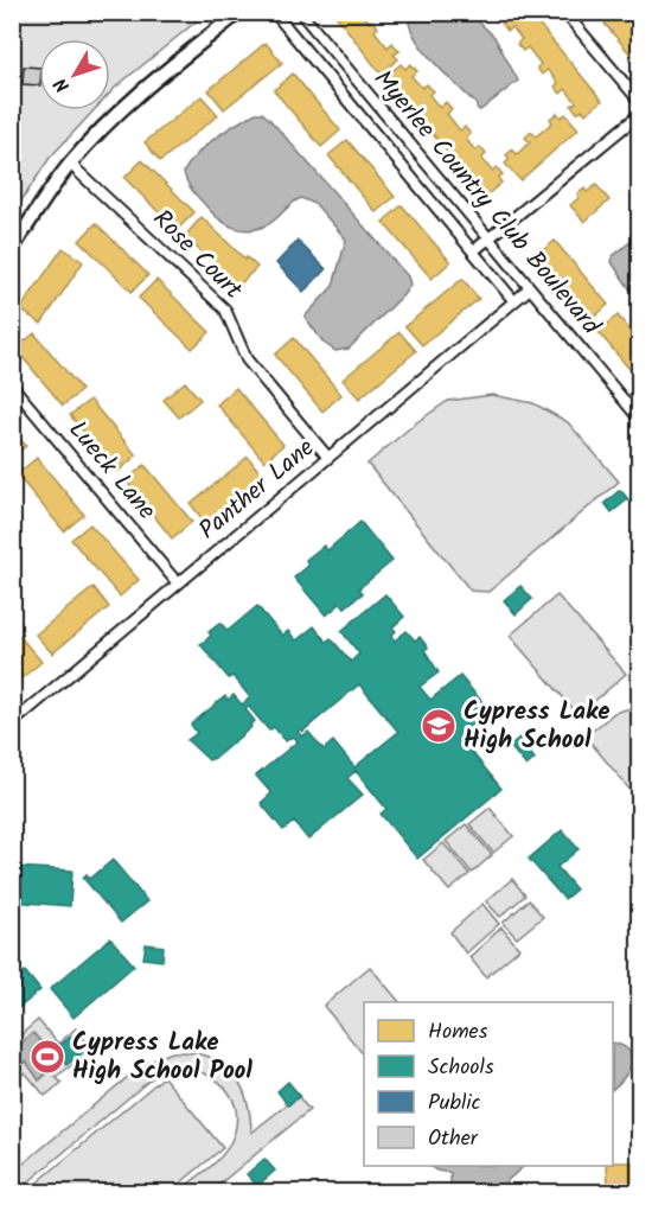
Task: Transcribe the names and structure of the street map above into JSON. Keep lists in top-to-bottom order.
{
  "streets": {
    "street": [
      "Myerlee Country Club Boulevard",
      "Rose Court",
      "Lueck Lane",
      "Panther Lane"
    ]
  },
  "crossings": [
    ["Myerlee Country Club Boulevard", "Panther Lane"],
    ["Rose Court", "Panther Lane"],
    ["Lueck Lane", "Panther Lane"]
  ],
  "places": {
    "school or university": ["Cypress Lake High School"],
    "sports": ["Cypress Lake High School Pool"]
  },
  "legend": [
    "Homes",
    "Schools",
    "Public",
    "Other"
  ],
  "north": "bottom left"
}
